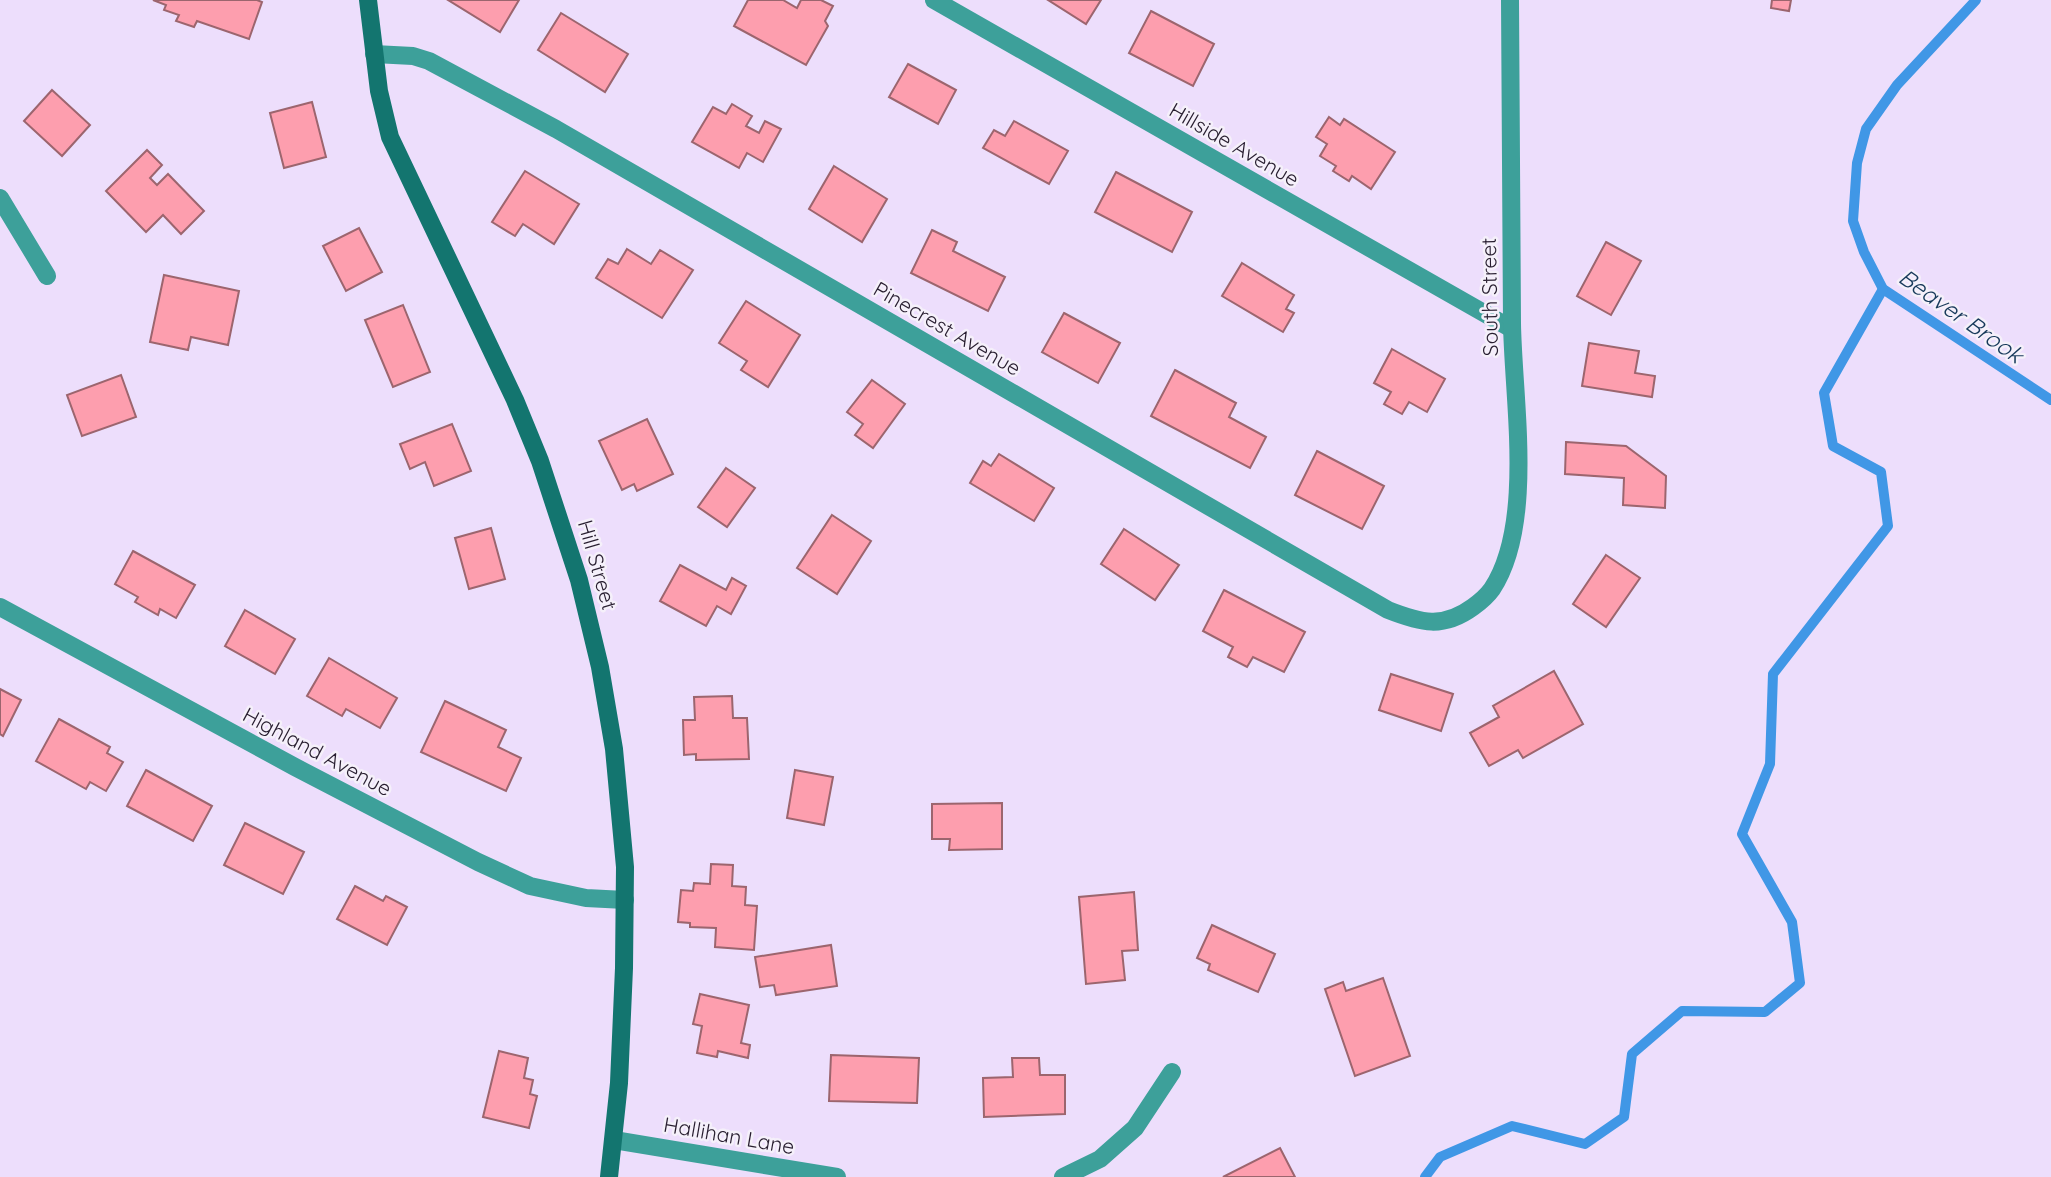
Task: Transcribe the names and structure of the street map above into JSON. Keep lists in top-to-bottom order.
{
  "streets": {
    "main road": ["Hill Street"],
    "street": [
      "Hillside Avenue",
      "South Street",
      "Pinecrest Avenue",
      "Highland Avenue",
      "Hallihan Lane"
    ]
  },
  "crossings": [
    ["Hillside Avenue", "South Street"],
    ["South Street", "Pinecrest Avenue"],
    ["Pinecrest Avenue", "Hill Street"],
    ["Hill Street", "Highland Avenue"],
    ["Hill Street", "Hallihan Lane"]
  ],
  "water": ["Beaver Brook"]
}
